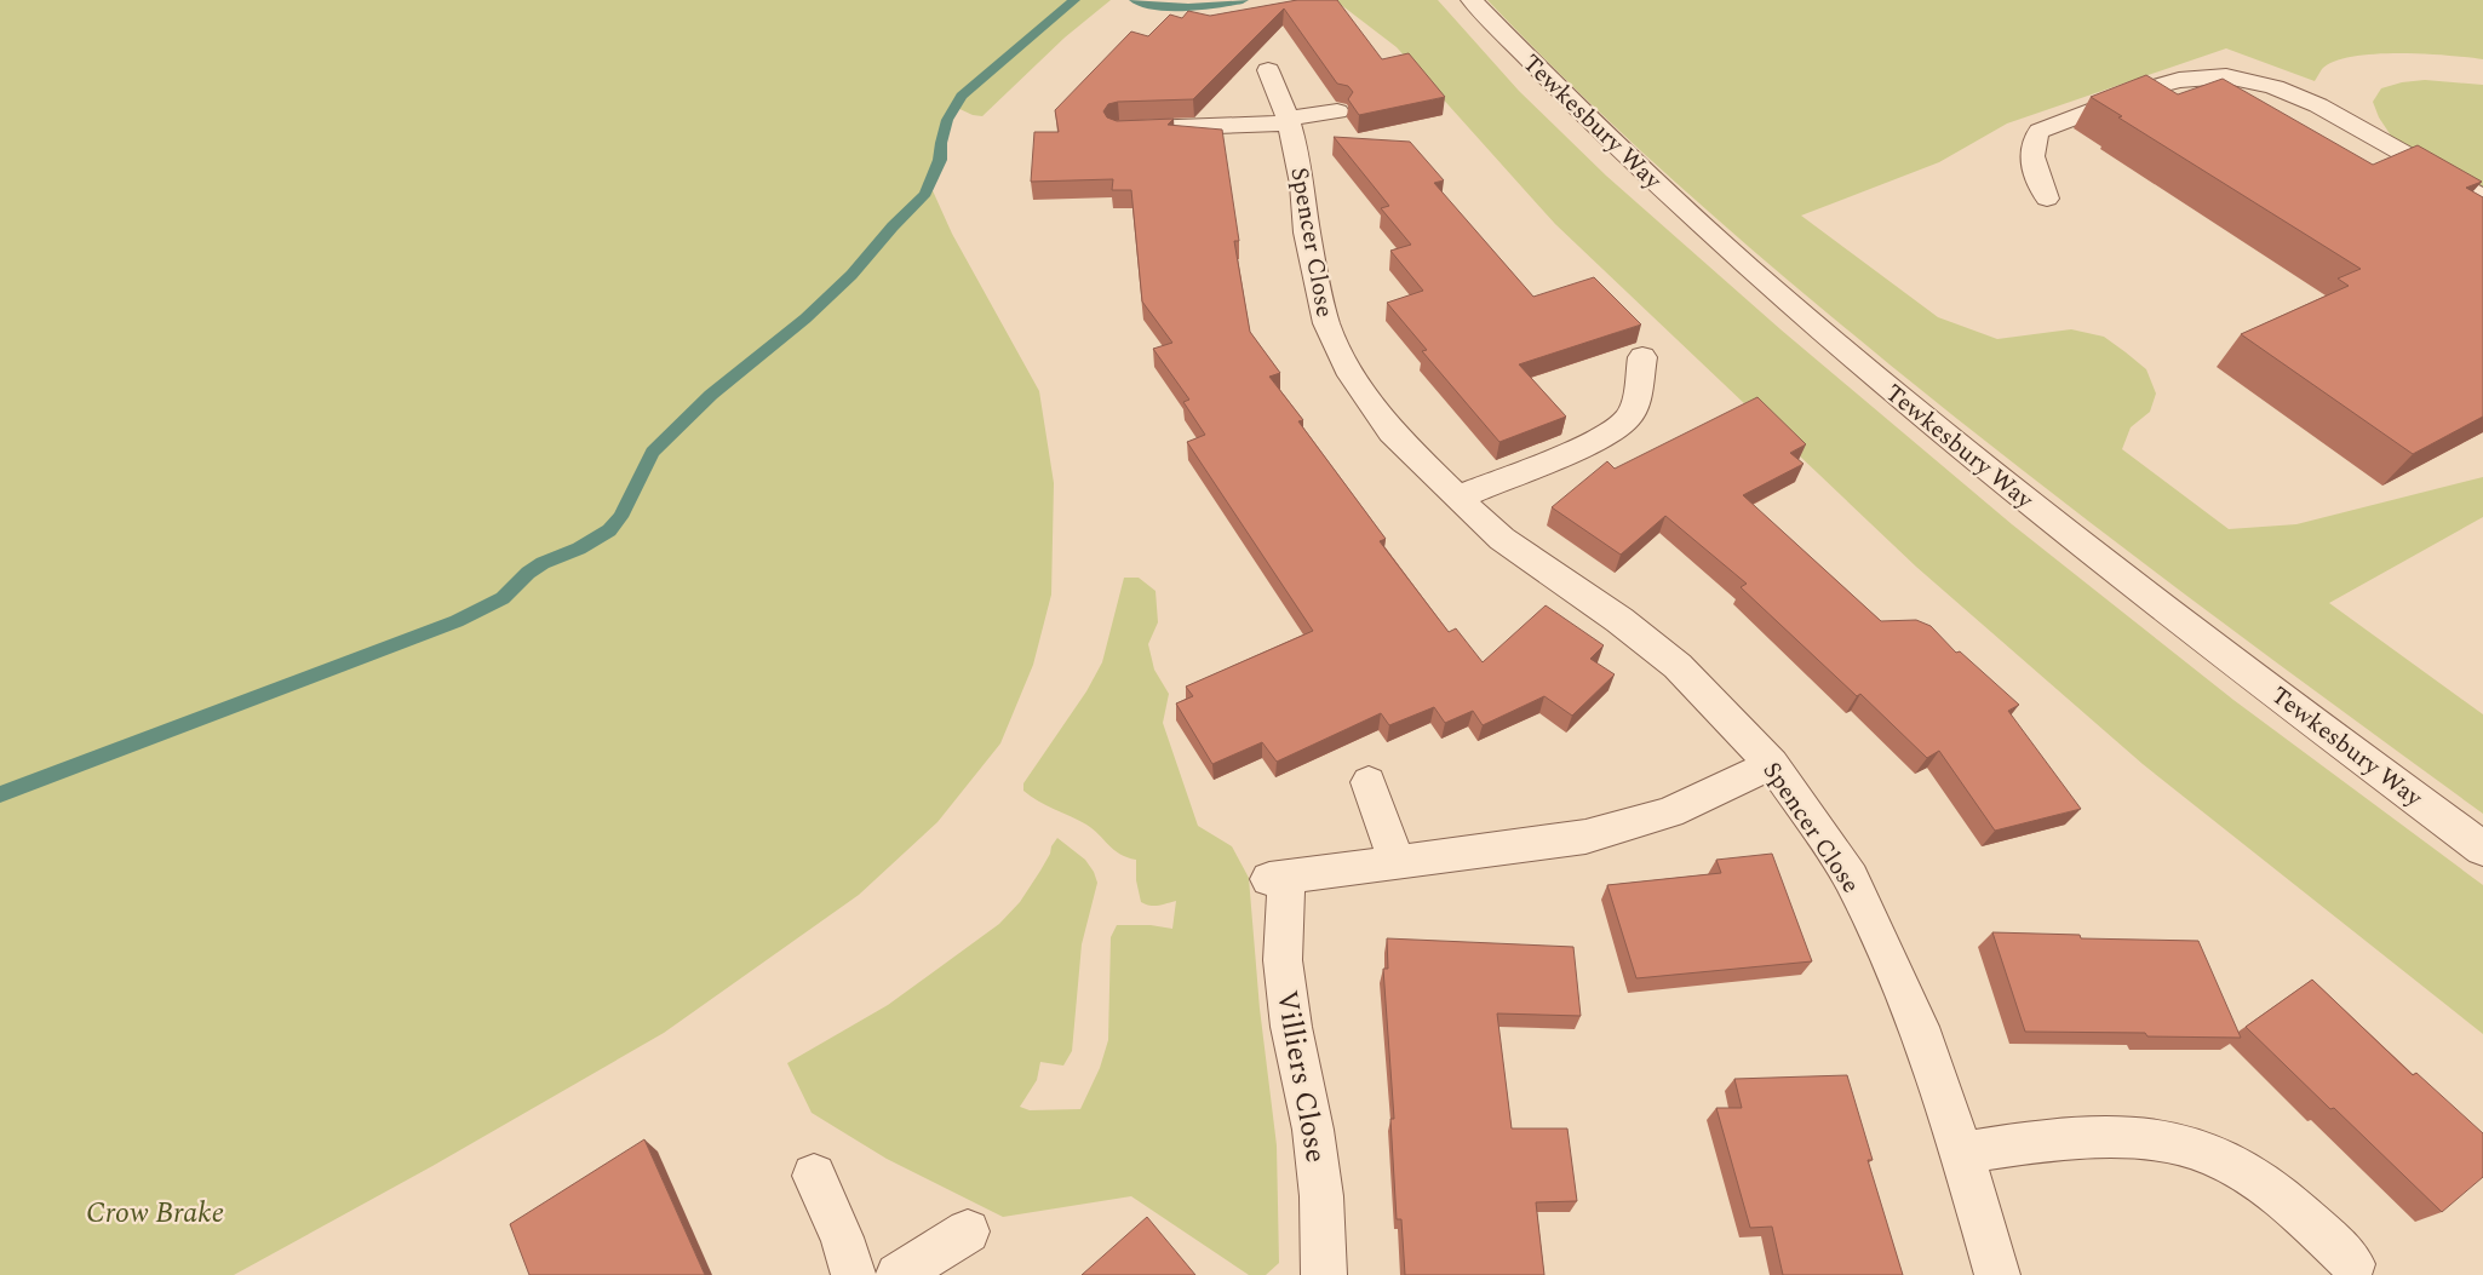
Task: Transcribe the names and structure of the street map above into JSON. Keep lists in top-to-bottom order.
{
  "streets": {
    "street": ["Tewkesbury Way", "Spencer Close", "Villiers Close"]
  },
  "crossings": [
    ["Spencer Close", "Villiers Close"]
  ],
  "parks": ["Crow Brake"]
}
